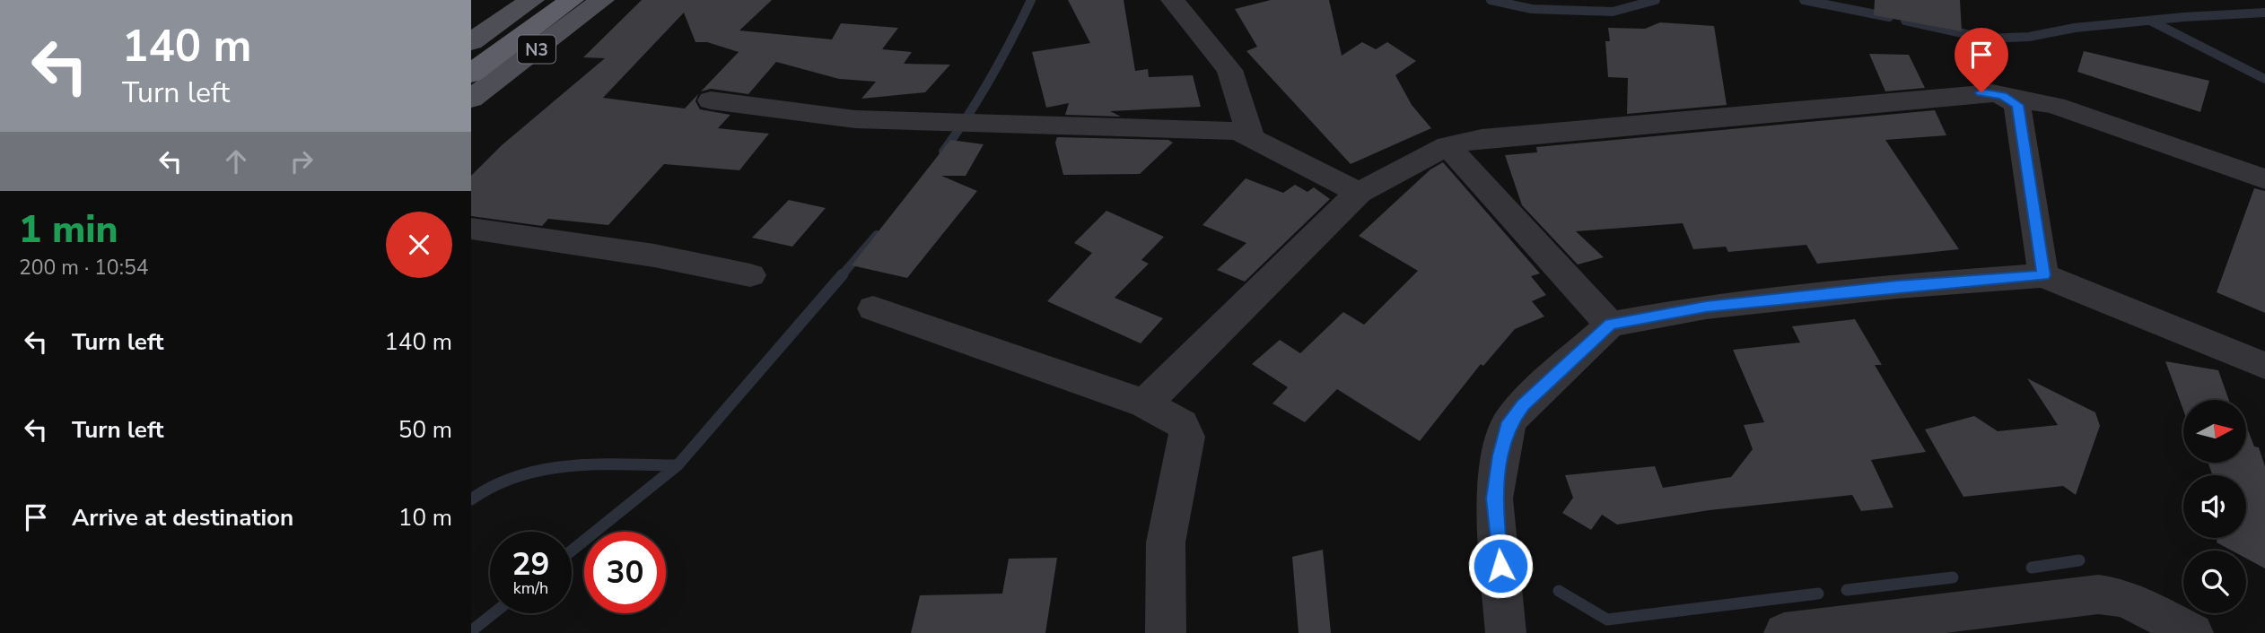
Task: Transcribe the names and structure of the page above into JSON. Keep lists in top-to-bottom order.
{
  "streets": {
    "highway": ["N3"]
  },
  "north": "right",
  "page": {
    "turn": ["140 m", "Turn left"],
    "heading": ["1 min", "200 m · 10:54"],
    "list": [
      {
        "name": "Turn left",
        "value": "140 m"
      },
      {
        "name": "Turn left",
        "value": "50 m"
      },
      {
        "name": "Arrive at destination",
        "value": "10 m"
      }
    ],
    "speed": "29 km/h",
    "limit": "30"
  }
}
